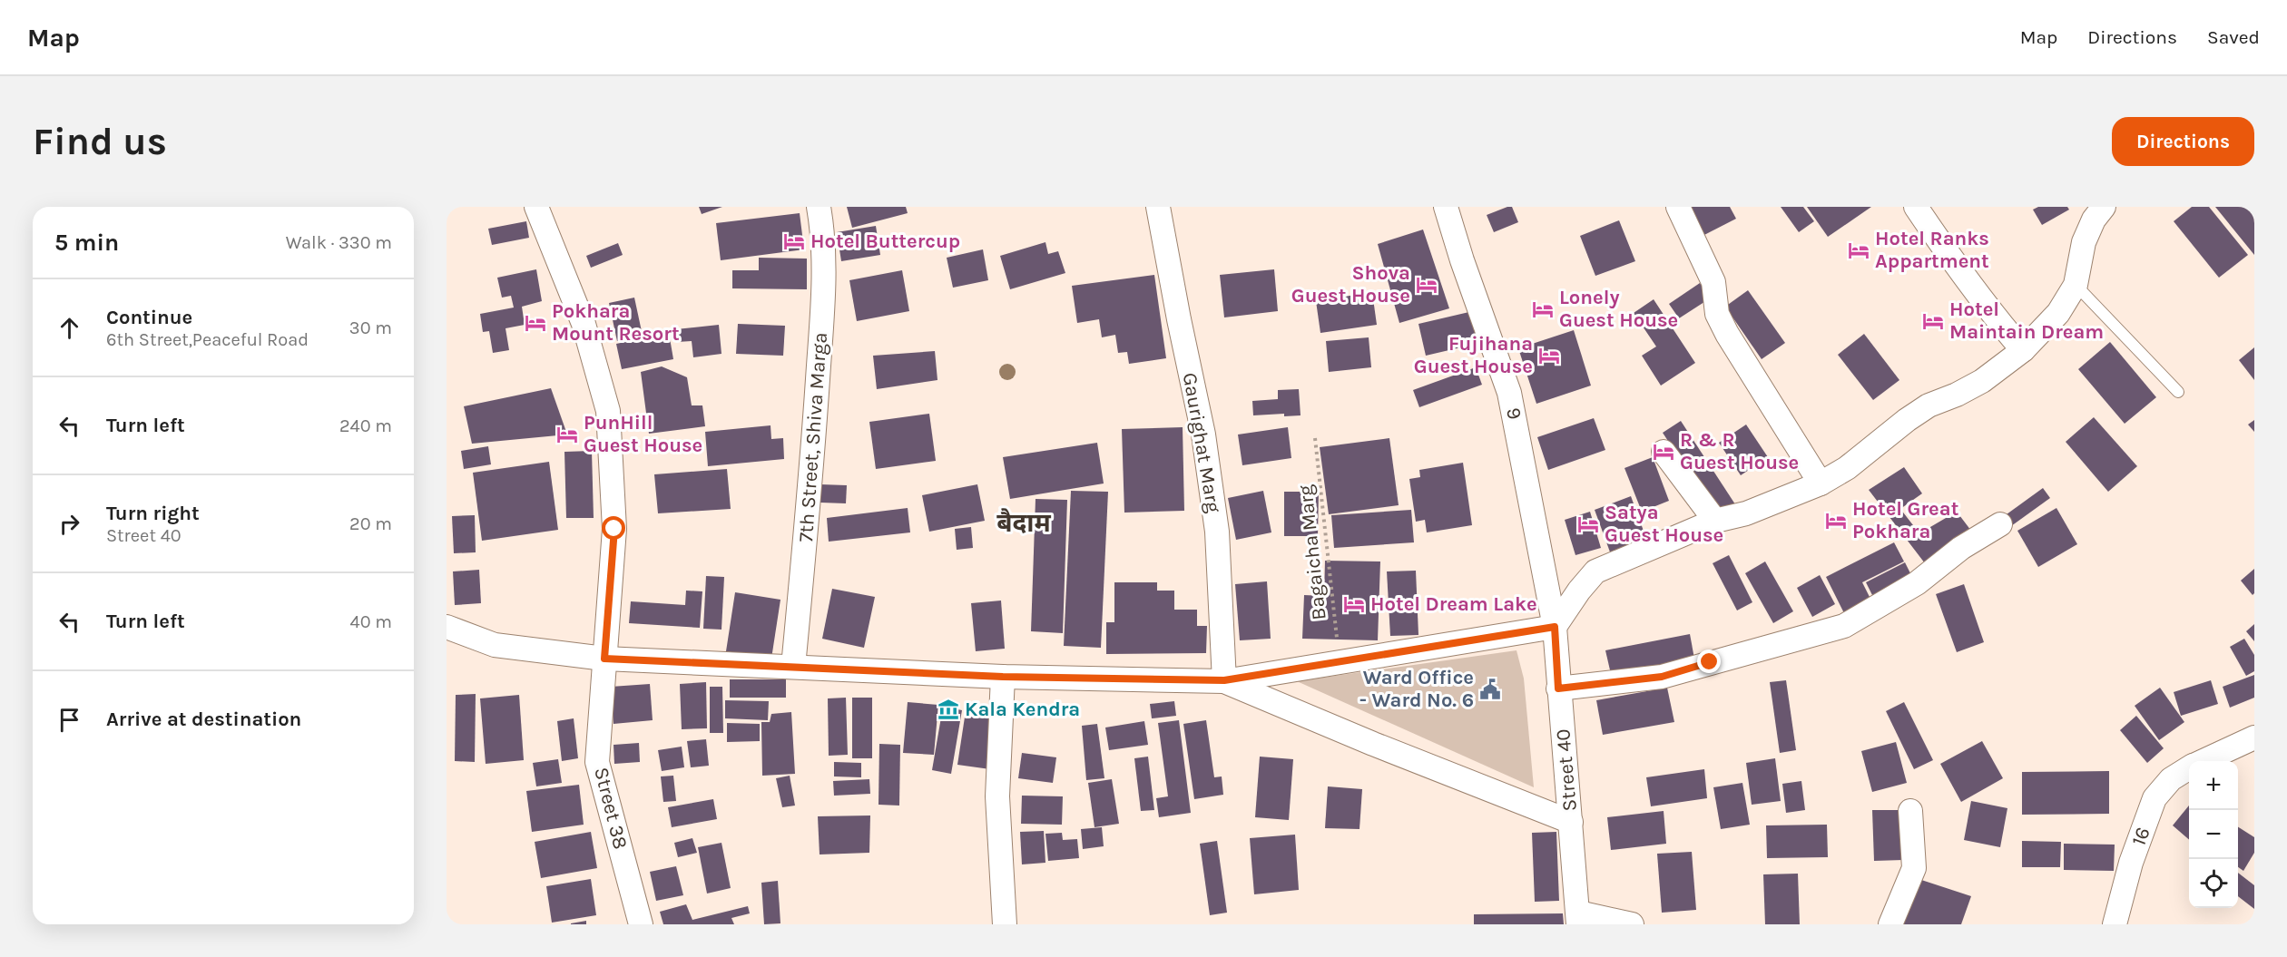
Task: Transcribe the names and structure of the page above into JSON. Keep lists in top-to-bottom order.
{
  "streets": {
    "street": [
      "9",
      "7th Street, Shiva Marga",
      "Gaurighat Marg",
      "Street 40",
      "Street 38",
      "16"
    ],
    "path": ["Bagaicha Marg"]
  },
  "crossings": [
    ["9", "Street 40"]
  ],
  "districts": ["बैदाम"],
  "places": {
    "hotel": [
      "Hotel Buttercup",
      "Hotel Ranks Appartment",
      "Shova Guest House",
      "Lonely Guest House",
      "Hotel Maintain Dream",
      "Pokhara Mount Resort",
      "Fujihana Guest House",
      "PunHill Guest House",
      "R & R Guest House",
      "Hotel Great Pokhara",
      "Satya Guest House",
      "Hotel Dream Lake"
    ],
    "public building": ["Ward Office - Ward No. 6"],
    "museum": ["Kala Kendra"]
  },
  "page": {
    "header": "Map",
    "nav": ["Map", "Directions", "Saved"],
    "buttons": "Directions",
    "title": "Find us",
    "heading": ["5 min", "Walk · 330 m"],
    "list": [
      ["Continue", "6th Street,Peaceful Road", "30 m"],
      ["Turn left", "240 m"],
      ["Turn right", "Street 40", "20 m"],
      ["Turn left", "40 m"],
      "Arrive at destination"
    ],
    "map_buttons": ["+", "−"]
  }
}
